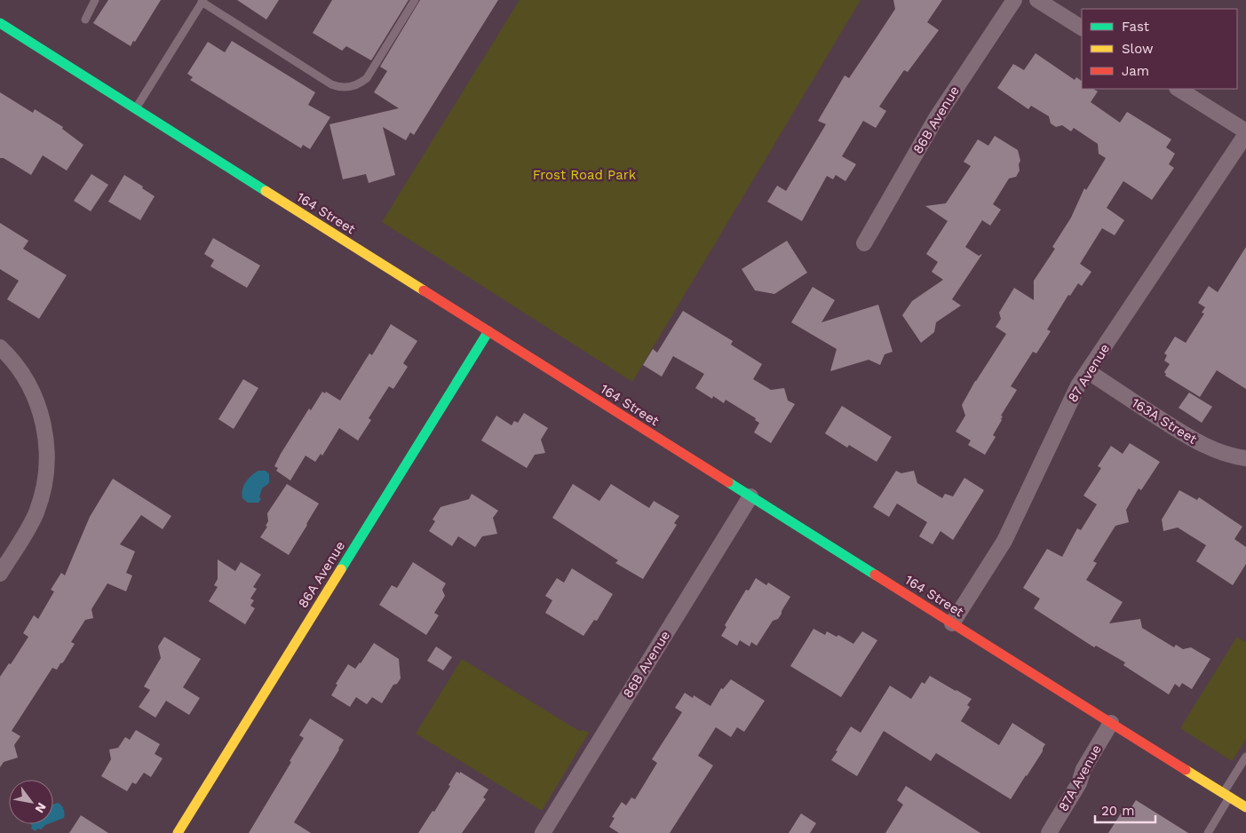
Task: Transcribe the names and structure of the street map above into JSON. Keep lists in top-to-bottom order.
{
  "streets": {
    "street": [
      "86B Avenue",
      "164 Street",
      "87 Avenue",
      "163A Street",
      "86A Avenue",
      "87A Avenue"
    ]
  },
  "crossings": [
    ["86B Avenue", "164 Street"],
    ["164 Street", "87 Avenue"],
    ["164 Street", "86A Avenue"],
    ["164 Street", "87A Avenue"],
    ["87 Avenue", "163A Street"]
  ],
  "parks": ["Frost Road Park"],
  "legend": ["Fast", "Slow", "Jam"],
  "scale_bar": "20 m",
  "north": "bottom right"
}
